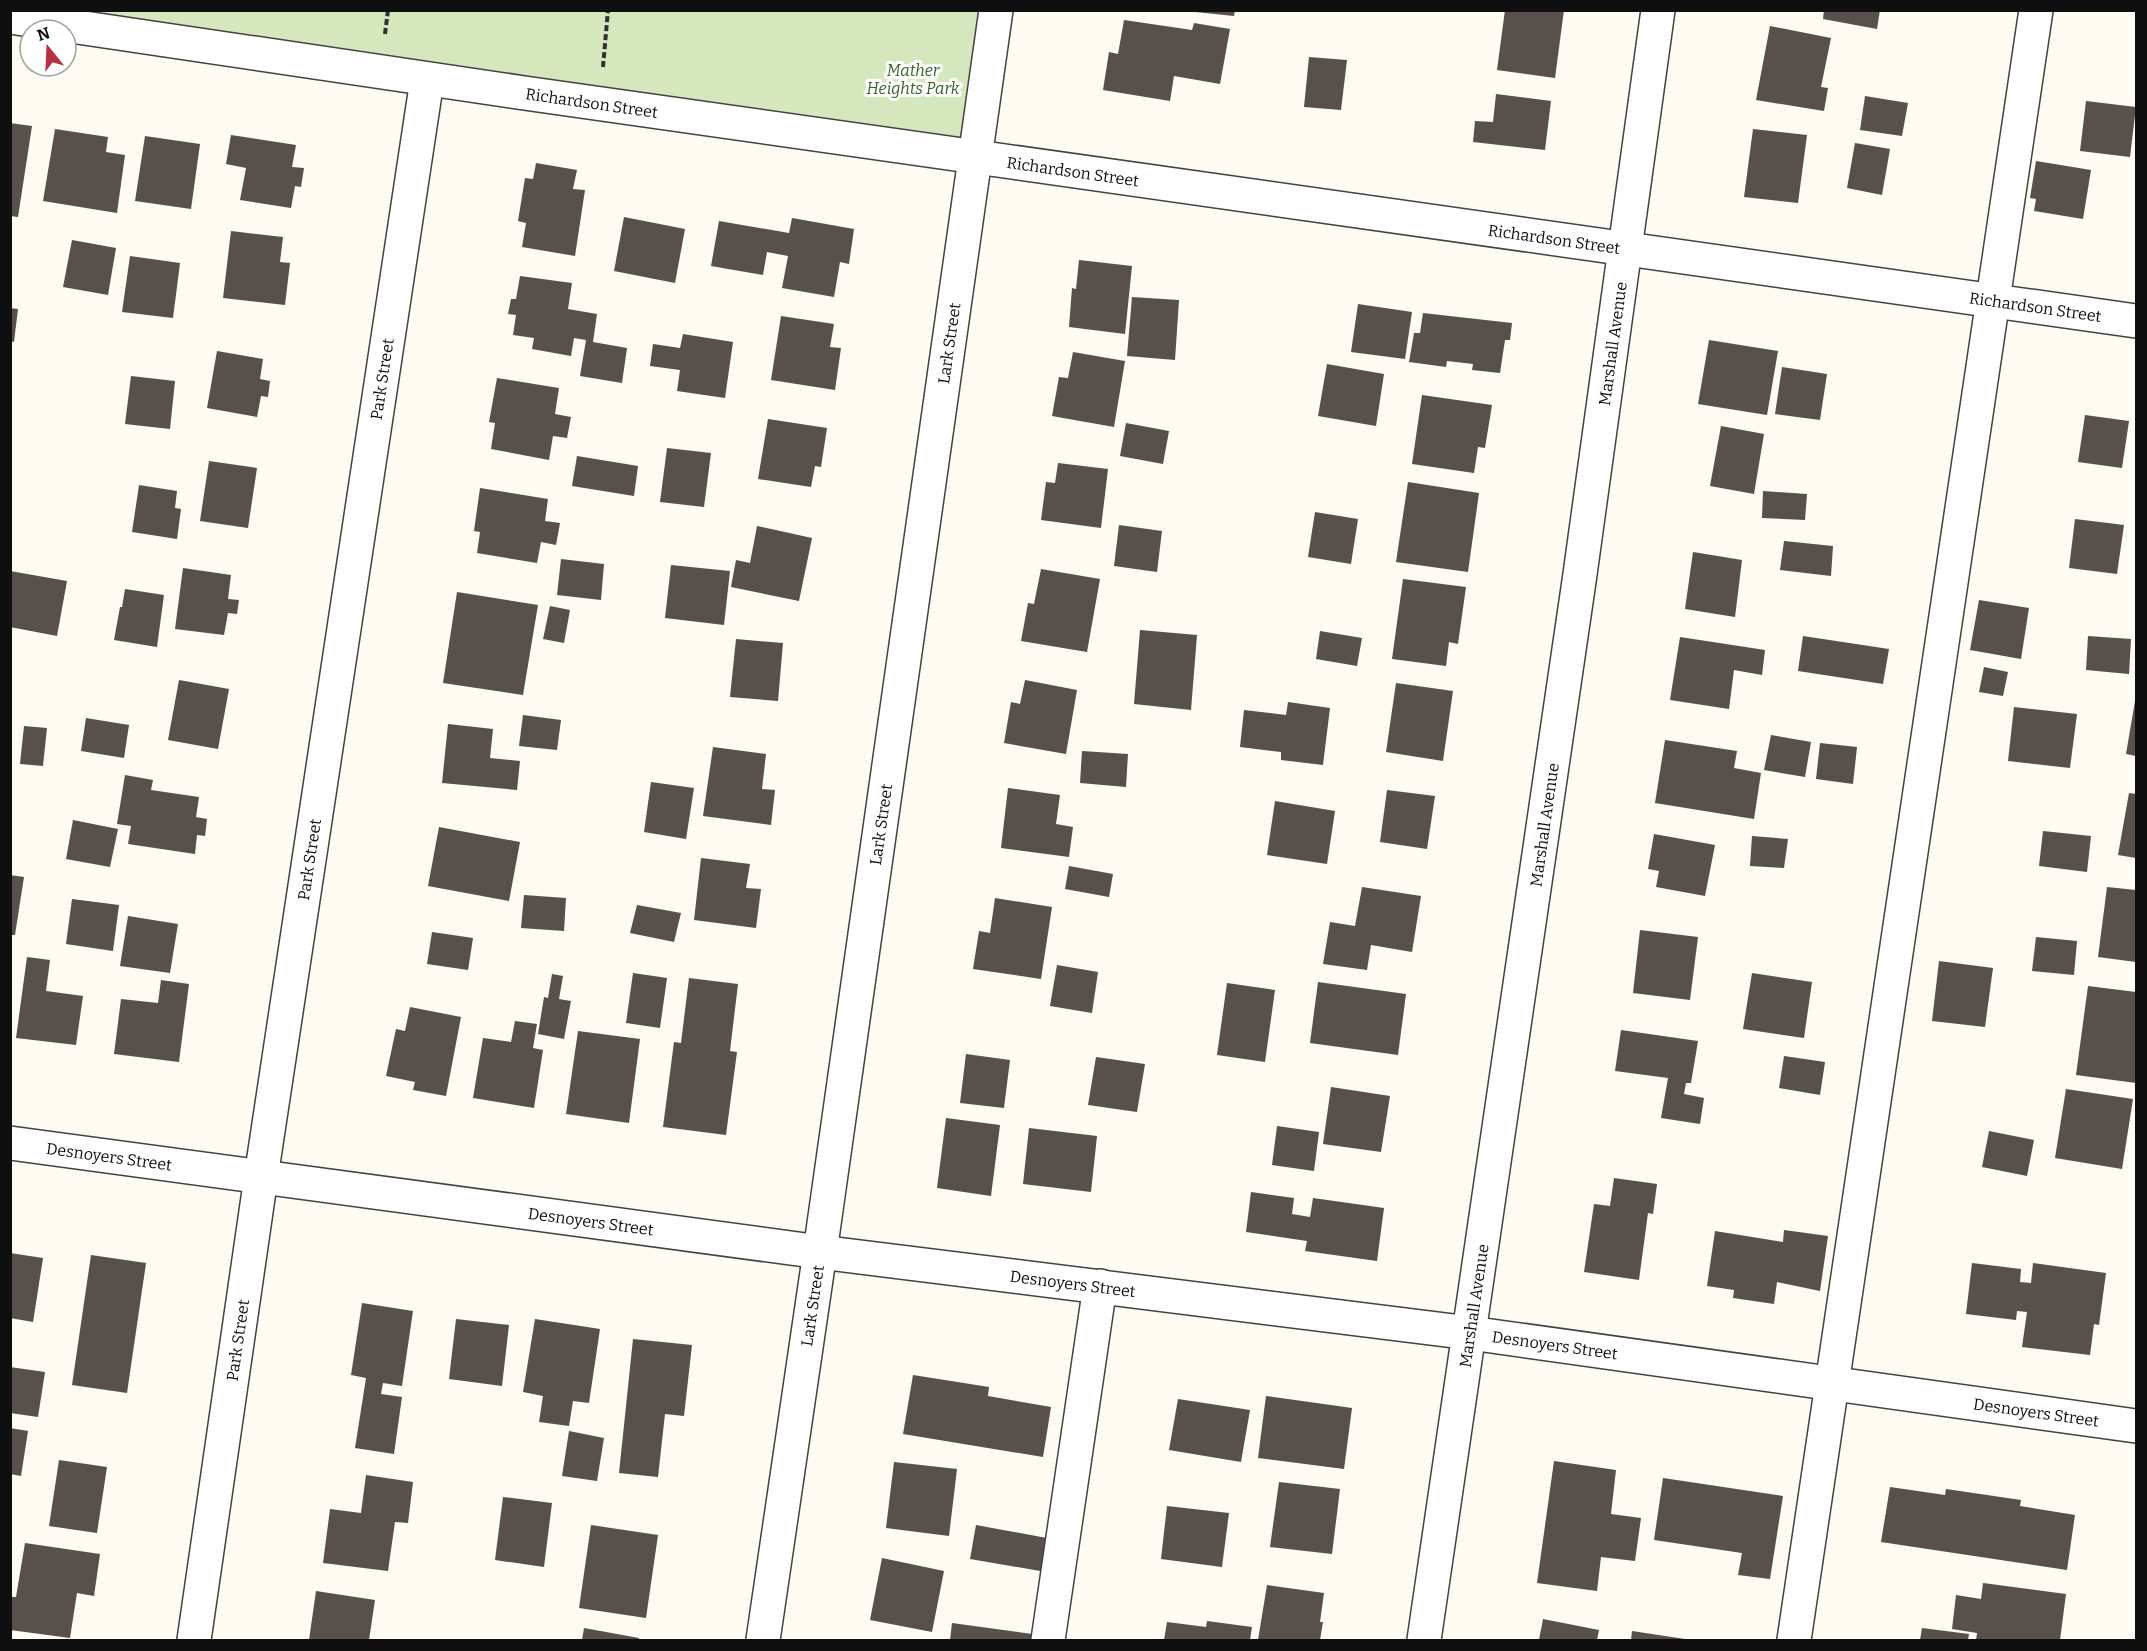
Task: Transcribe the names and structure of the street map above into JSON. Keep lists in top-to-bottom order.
{
  "streets": {
    "street": [
      "Richardson Street",
      "Lark Street",
      "Marshall Avenue",
      "Park Street",
      "Desnoyers Street"
    ]
  },
  "crossings": [
    ["Richardson Street", "Lark Street"],
    ["Richardson Street", "Marshall Avenue"],
    ["Richardson Street", "Park Street"],
    ["Lark Street", "Desnoyers Street"],
    ["Marshall Avenue", "Desnoyers Street"],
    ["Park Street", "Desnoyers Street"]
  ],
  "parks": ["Mather Heights Park"],
  "north": "top"
}
